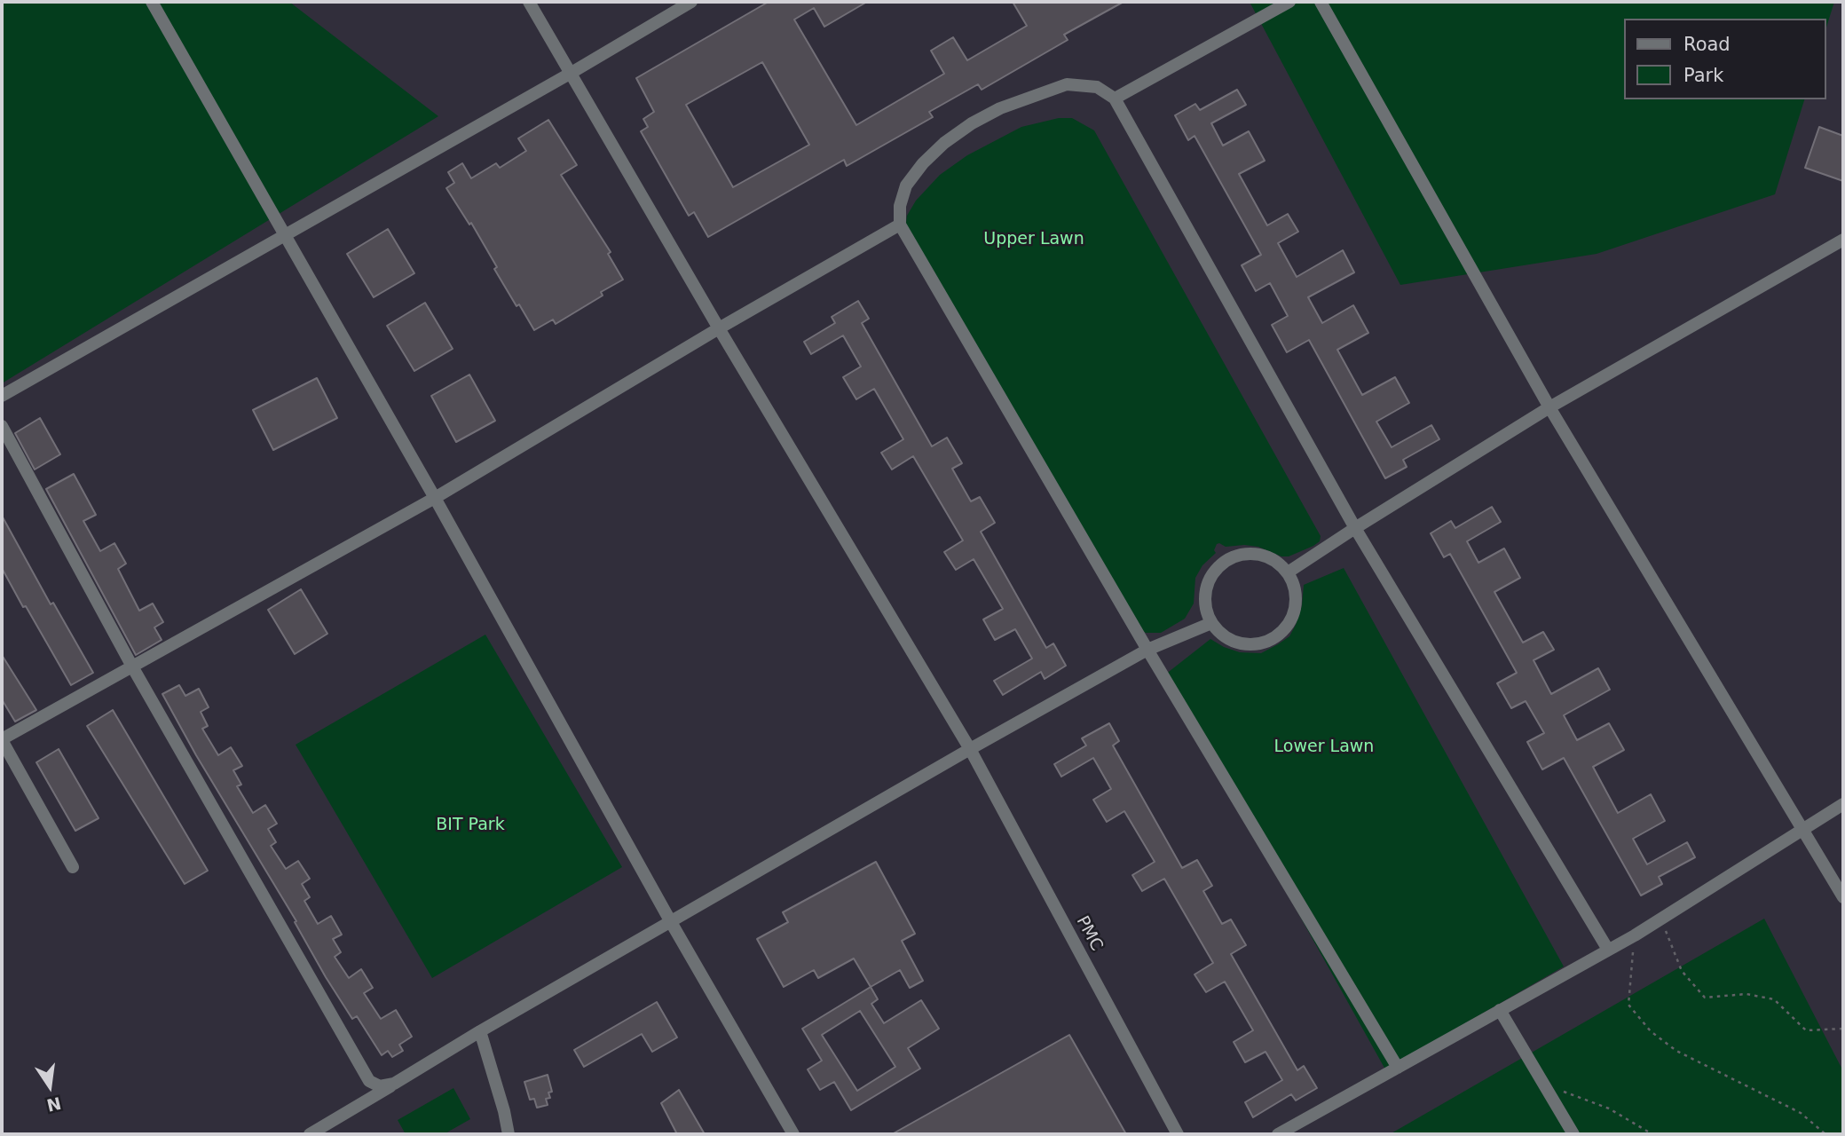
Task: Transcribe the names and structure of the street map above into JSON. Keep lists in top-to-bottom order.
{
  "streets": {
    "street": ["PMC"]
  },
  "parks": ["Upper Lawn", "Lower Lawn", "BIT Park"],
  "legend": ["Road", "Park"],
  "north": "bottom"
}
